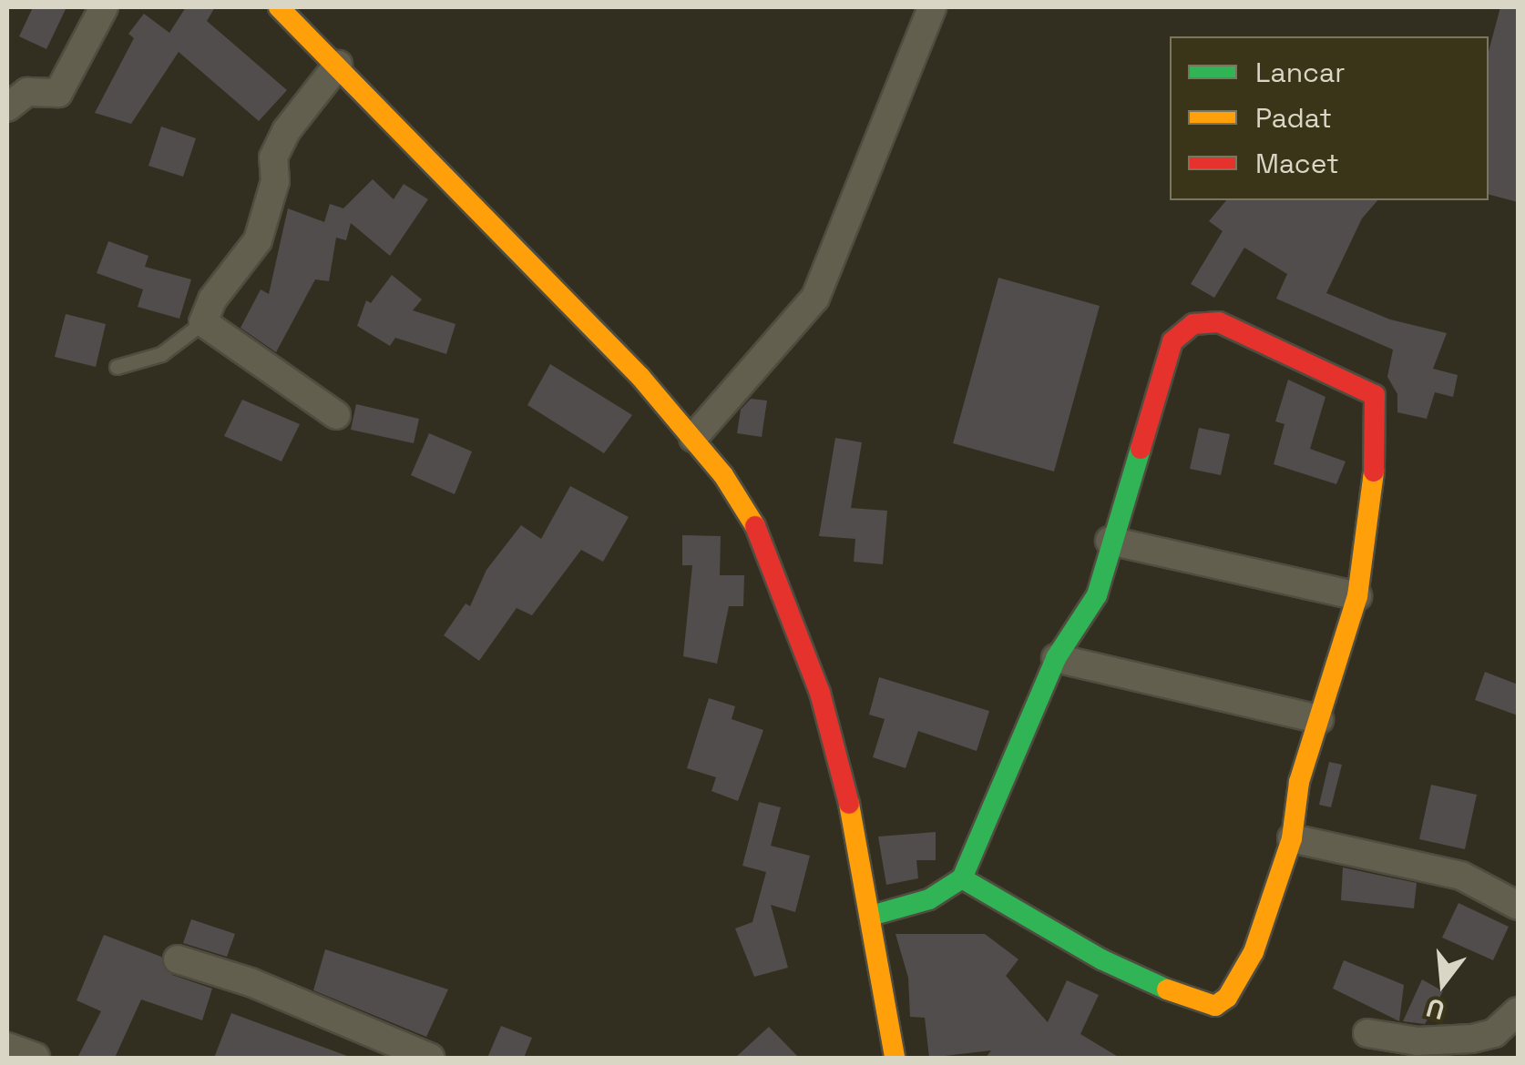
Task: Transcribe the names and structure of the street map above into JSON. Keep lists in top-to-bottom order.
{
  "legend": ["Lancar", "Padat", "Macet"],
  "north": "bottom"
}
